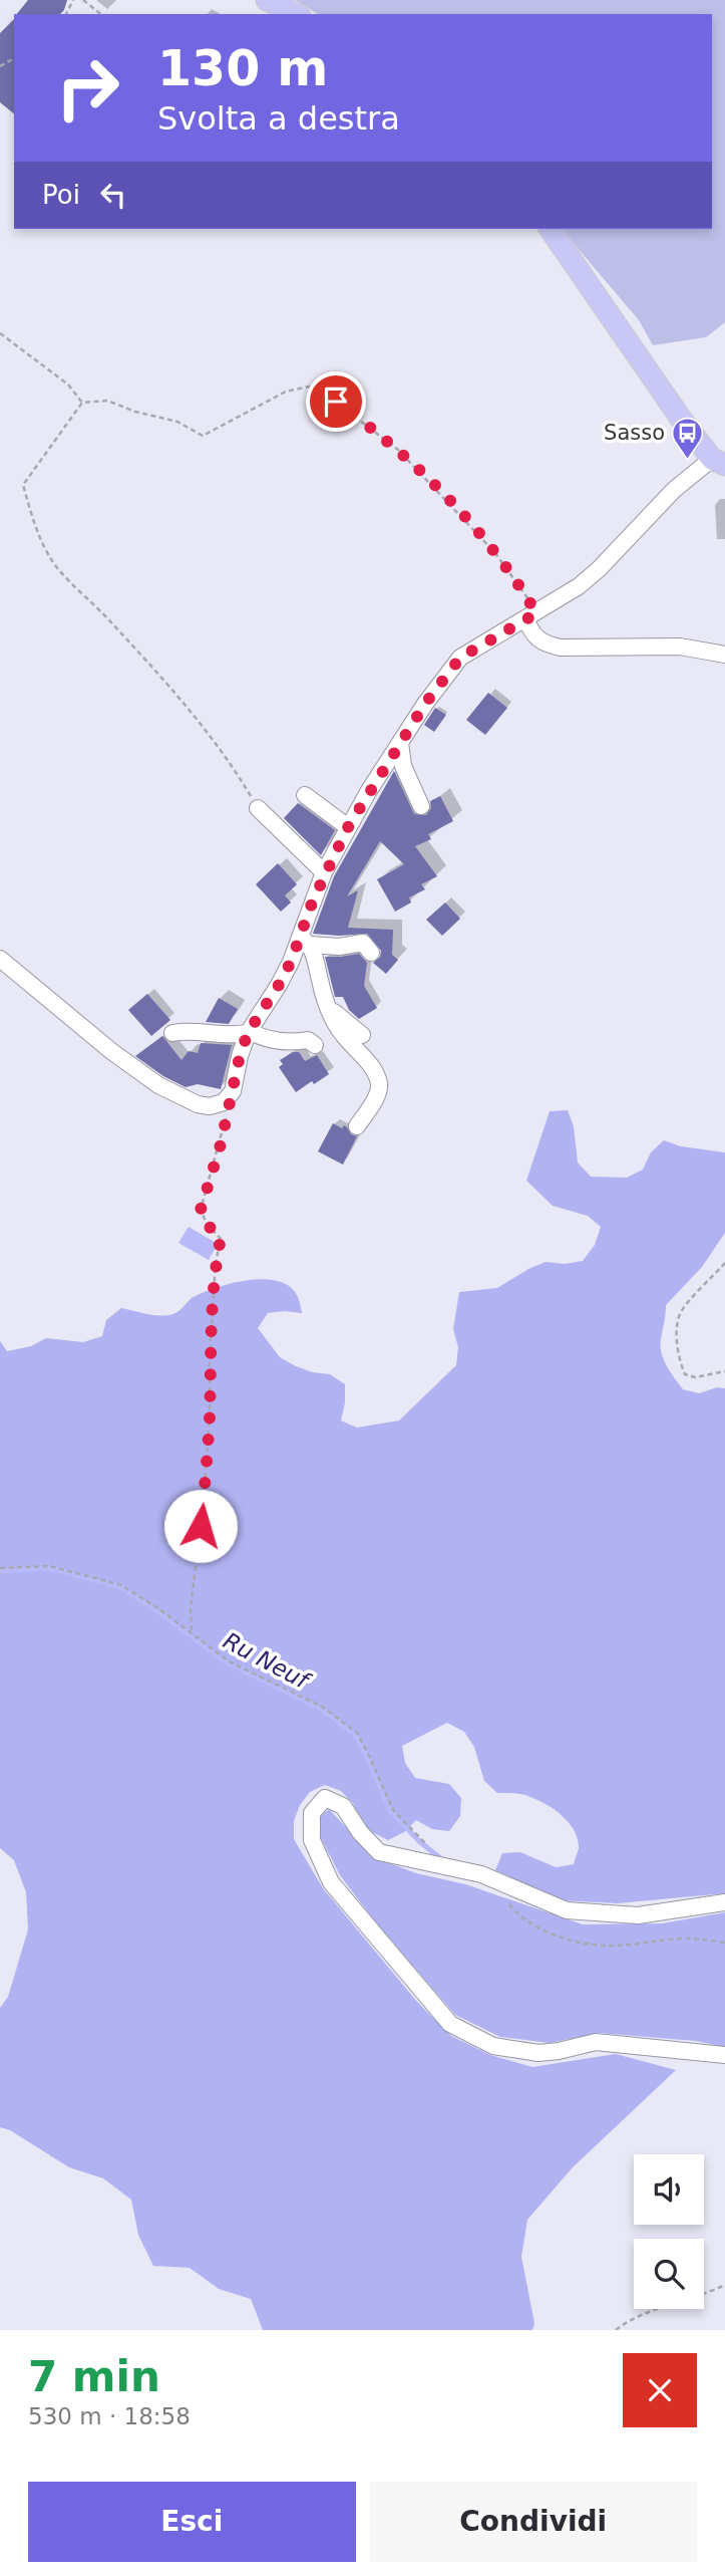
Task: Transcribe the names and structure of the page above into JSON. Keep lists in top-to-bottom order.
{
  "water": ["Ru Neuf"],
  "places": {
    "bus stop": ["Sasso"]
  },
  "page": {
    "turn": ["130 m", "Svolta a destra"],
    "then": "Poi",
    "heading": ["7 min", "530 m · 18:58"],
    "buttons": ["Esci", "Condividi"]
  }
}
